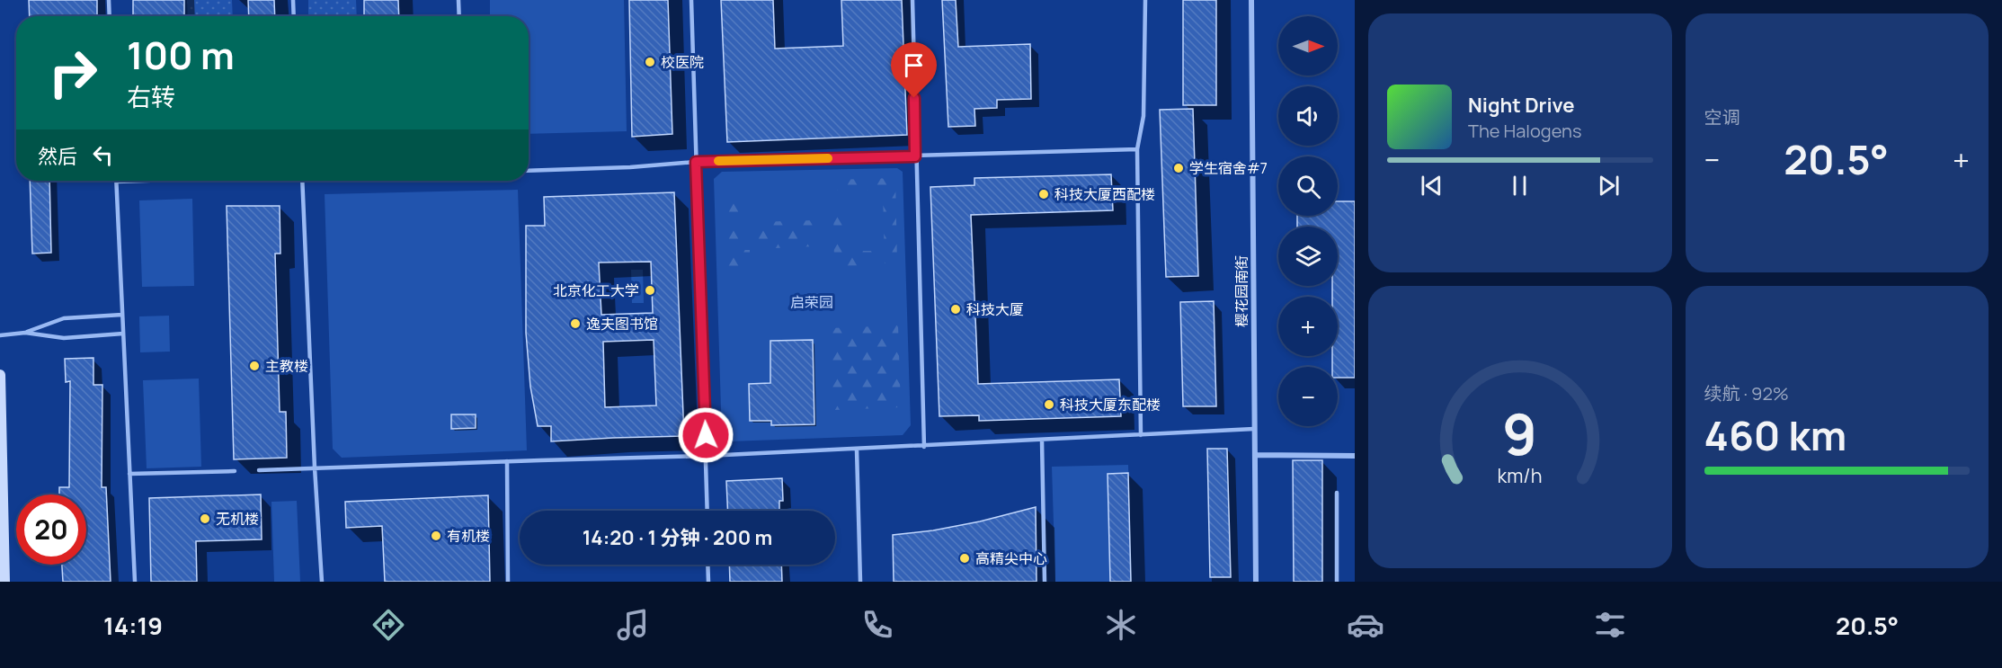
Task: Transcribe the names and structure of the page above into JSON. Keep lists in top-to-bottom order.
{
  "streets": {
    "street": ["樱花园南街"]
  },
  "parks": ["启荣园"],
  "places": [
    "校医院",
    "学生宿舍#7",
    "科技大厦西配楼",
    "北京化工大学",
    "科技大厦",
    "逸夫图书馆",
    "主教楼",
    "科技大厦东配楼",
    "无机楼",
    "有机楼",
    "高精尖中心"
  ],
  "north": "right",
  "page": {
    "tile": [
      "空调",
      ["续航 · 92%", "460 km"]
    ],
    "map_buttons": ["+", "−"],
    "turn": ["100 m", "右转"],
    "song": ["Night Drive", "The Halogens"],
    "then": "然后",
    "heat": ["−", "20.5°", "+"],
    "limit": "20",
    "trip": "14:20 · 1 分钟 · 200 m",
    "tabs": ["14:19", "20.5°"],
    "gauge": ["9", "km/h"]
  }
}
